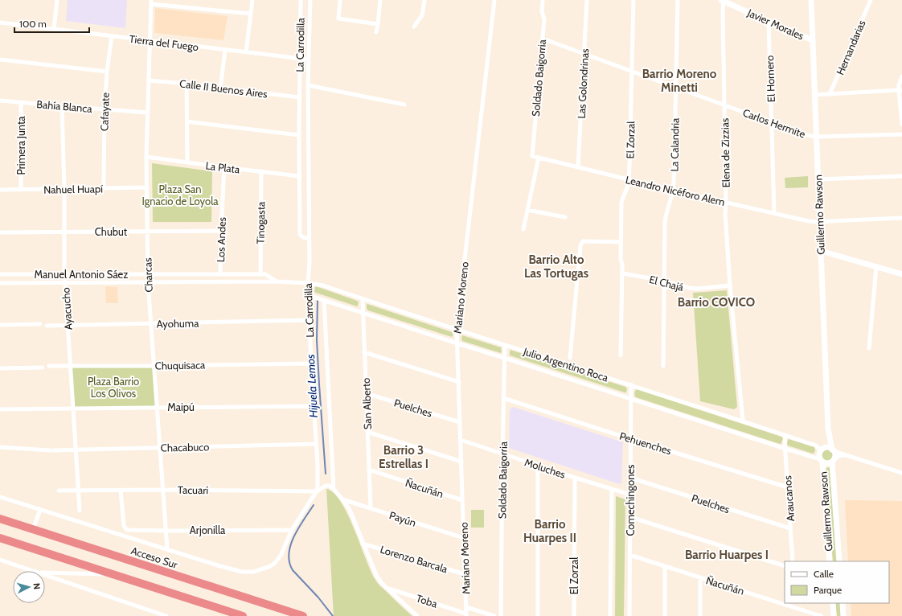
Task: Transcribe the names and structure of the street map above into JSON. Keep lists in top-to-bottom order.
{
  "streets": {
    "highway": ["Acceso Sur"],
    "main road": ["Javier Morales", "Guillermo Rawson"],
    "street": [
      "Tierra del Fuego",
      "La Carrodilla",
      "Hernandarias",
      "Soldado Baigorria",
      "El Hornero",
      "Las Golondrinas",
      "Calle II Buenos Aires",
      "Bahía Blanca",
      "Cafayate",
      "Carlos Hermite",
      "El Zorzal",
      "La Calandria",
      "Primera Junta",
      "Elena de Zizzias",
      "La Plata",
      "Nahuel Huapí",
      "Leandro Nicéforo Alem",
      "Tinogasta",
      "Chubut",
      "Los Andes",
      "Manuel Antonio Sáez",
      "Charcas",
      "El Chajá",
      "Mariano Moreno",
      "Ayacucho",
      "Ayohuma",
      "Julio Argentino Roca",
      "Chuquisaca",
      "San Alberto",
      "Maipú",
      "Puelches",
      "Pehuenches",
      "Chacabuco",
      "Moluches",
      "Ñacuñán",
      "Tacuarí",
      "Araucanos",
      "Comechingones",
      "Payún",
      "Arjonilla",
      "Lorenzo Barcala",
      "Toba"
    ]
  },
  "crossings": [
    ["Javier Morales", "El Hornero"],
    ["Javier Morales", "Elena de Zizzias"],
    ["Javier Morales", "Guillermo Rawson"],
    ["Tierra del Fuego", "La Carrodilla"],
    ["Tierra del Fuego", "Cafayate"],
    ["Tierra del Fuego", "Charcas"],
    ["La Carrodilla", "Calle II Buenos Aires"],
    ["La Carrodilla", "La Plata"],
    ["La Carrodilla", "Manuel Antonio Sáez"],
    ["La Carrodilla", "Ayohuma"],
    ["La Carrodilla", "Julio Argentino Roca"],
    ["La Carrodilla", "Chuquisaca"],
    ["La Carrodilla", "Maipú"],
    ["La Carrodilla", "Chacabuco"],
    ["La Carrodilla", "Tacuarí"],
    ["Soldado Baigorria", "Carlos Hermite"],
    ["Soldado Baigorria", "Leandro Nicéforo Alem"],
    ["Soldado Baigorria", "Julio Argentino Roca"],
    ["Soldado Baigorria", "Pehuenches"],
    ["Soldado Baigorria", "Moluches"],
    ["El Hornero", "Carlos Hermite"],
    ["El Hornero", "Leandro Nicéforo Alem"],
    ["Las Golondrinas", "Carlos Hermite"],
    ["Las Golondrinas", "Leandro Nicéforo Alem"],
    ["Calle II Buenos Aires", "Charcas"],
    ["Bahía Blanca", "Cafayate"],
    ["Bahía Blanca", "Primera Junta"],
    ["Bahía Blanca", "Charcas"],
    ["Bahía Blanca", "Ayacucho"],
    ["Cafayate", "Nahuel Huapí"],
    ["Carlos Hermite", "El Zorzal"],
    ["Carlos Hermite", "La Calandria"],
    ["Carlos Hermite", "Elena de Zizzias"],
    ["Carlos Hermite", "Guillermo Rawson"],
    ["El Zorzal", "Leandro Nicéforo Alem"],
    ["El Zorzal", "El Chajá"],
    ["El Zorzal", "Moluches"],
    ["La Calandria", "Leandro Nicéforo Alem"],
    ["La Calandria", "El Chajá"],
    ["Primera Junta", "Nahuel Huapí"],
    ["Elena de Zizzias", "Leandro Nicéforo Alem"],
    ["Elena de Zizzias", "El Chajá"],
    ["Elena de Zizzias", "Julio Argentino Roca"],
    ["La Plata", "Tinogasta"],
    ["La Plata", "Los Andes"],
    ["La Plata", "Charcas"],
    ["Nahuel Huapí", "Charcas"],
    ["Nahuel Huapí", "Ayacucho"],
    ["Leandro Nicéforo Alem", "Guillermo Rawson"],
    ["Guillermo Rawson", "Julio Argentino Roca"],
    ["Tinogasta", "Manuel Antonio Sáez"],
    ["Chubut", "Los Andes"],
    ["Chubut", "Charcas"],
    ["Chubut", "Ayacucho"],
    ["Los Andes", "Manuel Antonio Sáez"],
    ["Manuel Antonio Sáez", "Charcas"],
    ["Manuel Antonio Sáez", "Ayacucho"],
    ["Manuel Antonio Sáez", "Julio Argentino Roca"],
    ["Charcas", "Ayohuma"],
    ["Charcas", "Chuquisaca"],
    ["Charcas", "Maipú"],
    ["Charcas", "Chacabuco"],
    ["Charcas", "Tacuarí"],
    ["Charcas", "Arjonilla"],
    ["Mariano Moreno", "Julio Argentino Roca"],
    ["Mariano Moreno", "Puelches"],
    ["Mariano Moreno", "Moluches"],
    ["Mariano Moreno", "Ñacuñán"],
    ["Mariano Moreno", "Payún"],
    ["Mariano Moreno", "Lorenzo Barcala"],
    ["Mariano Moreno", "Toba"],
    ["Ayacucho", "Ayohuma"],
    ["Ayacucho", "Chuquisaca"],
    ["Ayacucho", "Maipú"],
    ["Ayacucho", "Chacabuco"],
    ["Ayacucho", "Tacuarí"],
    ["Julio Argentino Roca", "San Alberto"],
    ["Julio Argentino Roca", "Araucanos"],
    ["Julio Argentino Roca", "Comechingones"],
    ["San Alberto", "Puelches"],
    ["San Alberto", "Ñacuñán"],
    ["San Alberto", "Payún"],
    ["Puelches", "Araucanos"],
    ["Puelches", "Comechingones"],
    ["Pehuenches", "Araucanos"],
    ["Pehuenches", "Comechingones"],
    ["Moluches", "Comechingones"],
    ["Ñacuñán", "Comechingones"],
    ["Tacuarí", "Arjonilla"]
  ],
  "districts": [
    "Barrio Moreno Minetti",
    "Barrio Alto Las Tortugas",
    "Barrio COVICO",
    "Barrio 3 Estrellas I",
    "Barrio Huarpes II",
    "Barrio Huarpes I"
  ],
  "water": ["Hijuela Lemos"],
  "parks": ["Plaza San Ignacio de Loyola", "Plaza Barrio Los Olivos"],
  "legend": ["Calle", "Parque"],
  "scale_bar": "100 m",
  "north": "right"
}
